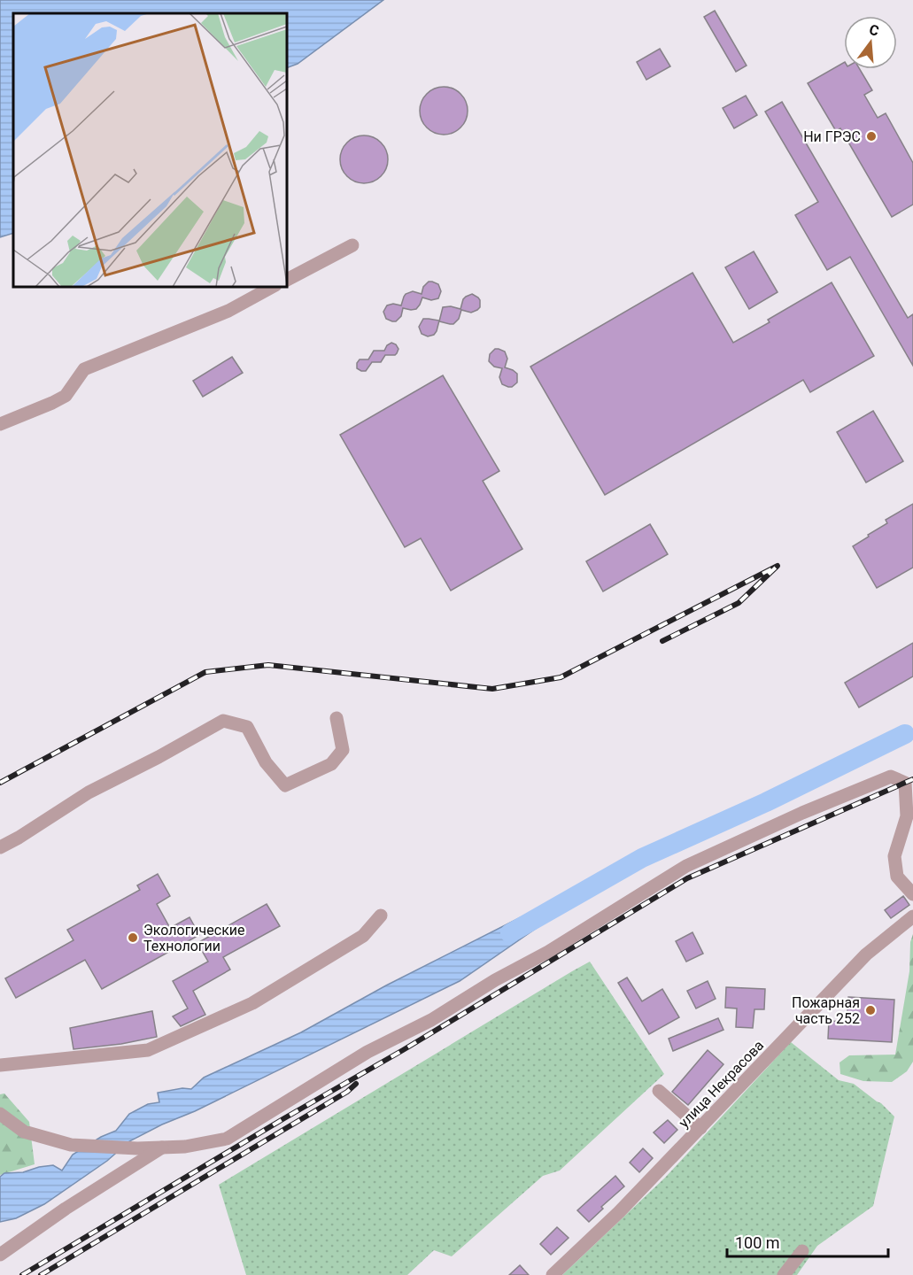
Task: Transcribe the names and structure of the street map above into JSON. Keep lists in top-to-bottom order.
{
  "streets": {
    "street": ["улица Некрасова"]
  },
  "places": ["Ни ГРЭС", "Экологические Технологии", "Пожарная часть 252"],
  "scale_bar": "100 m",
  "north": "top"
}
